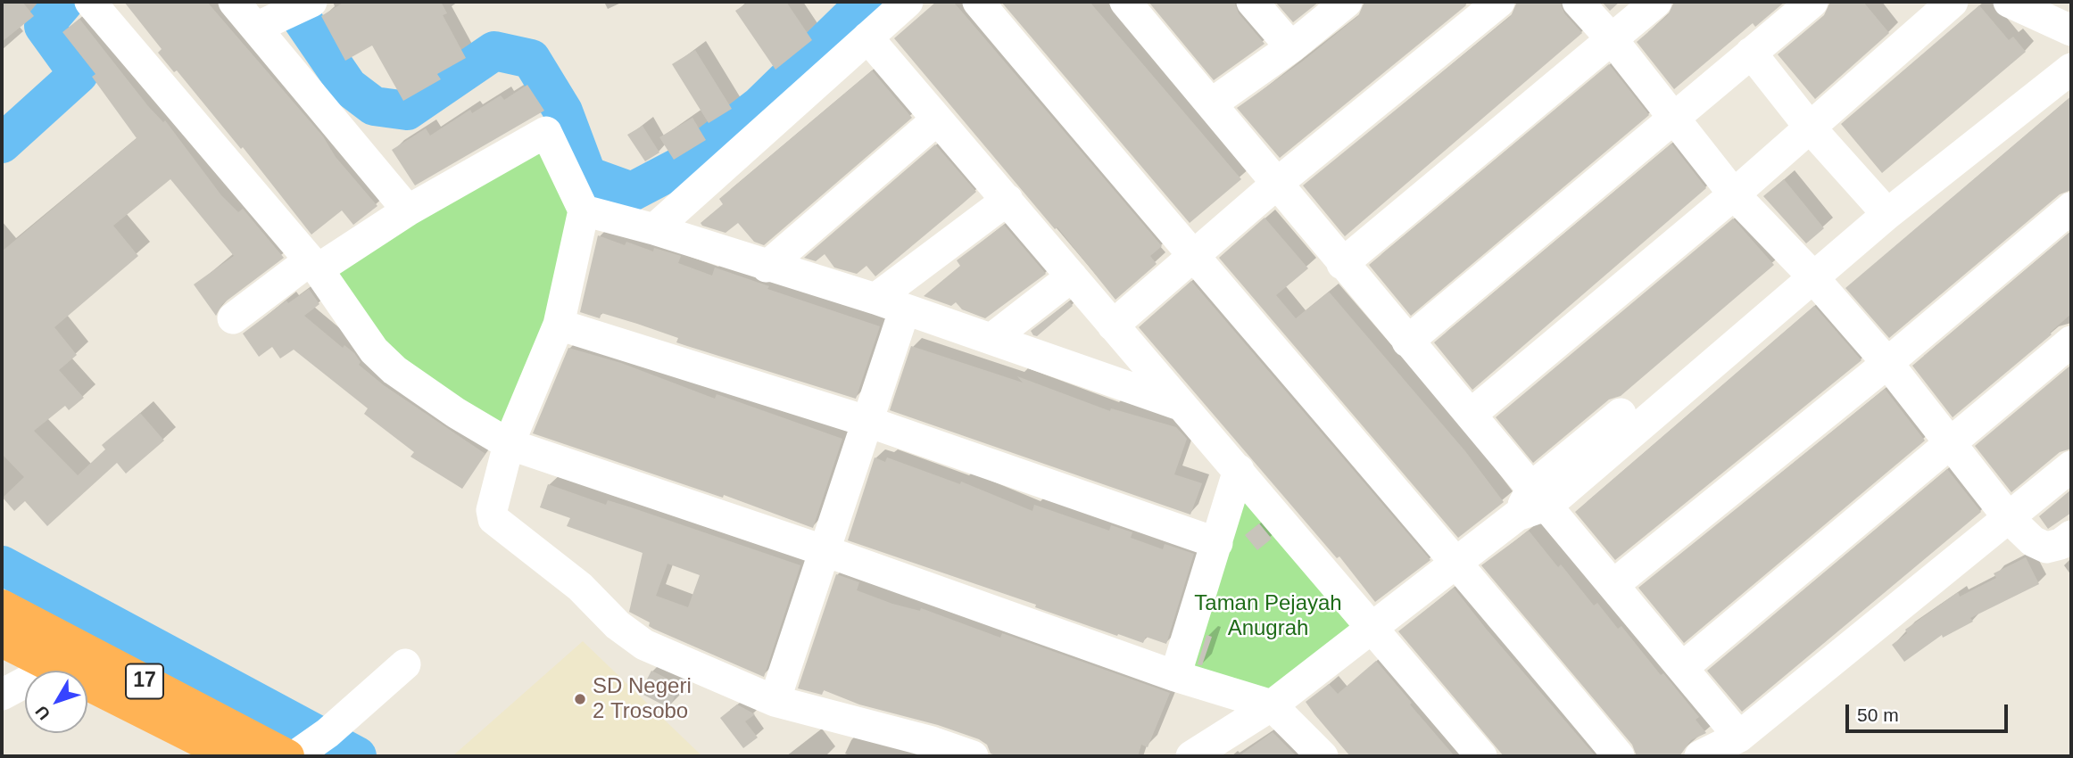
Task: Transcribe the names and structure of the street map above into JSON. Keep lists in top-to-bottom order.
{
  "streets": {
    "highway": ["17"]
  },
  "parks": ["Taman Pejayah Anugrah"],
  "places": ["SD Negeri 2 Trosobo"],
  "scale_bar": "50 m",
  "north": "bottom left"
}
